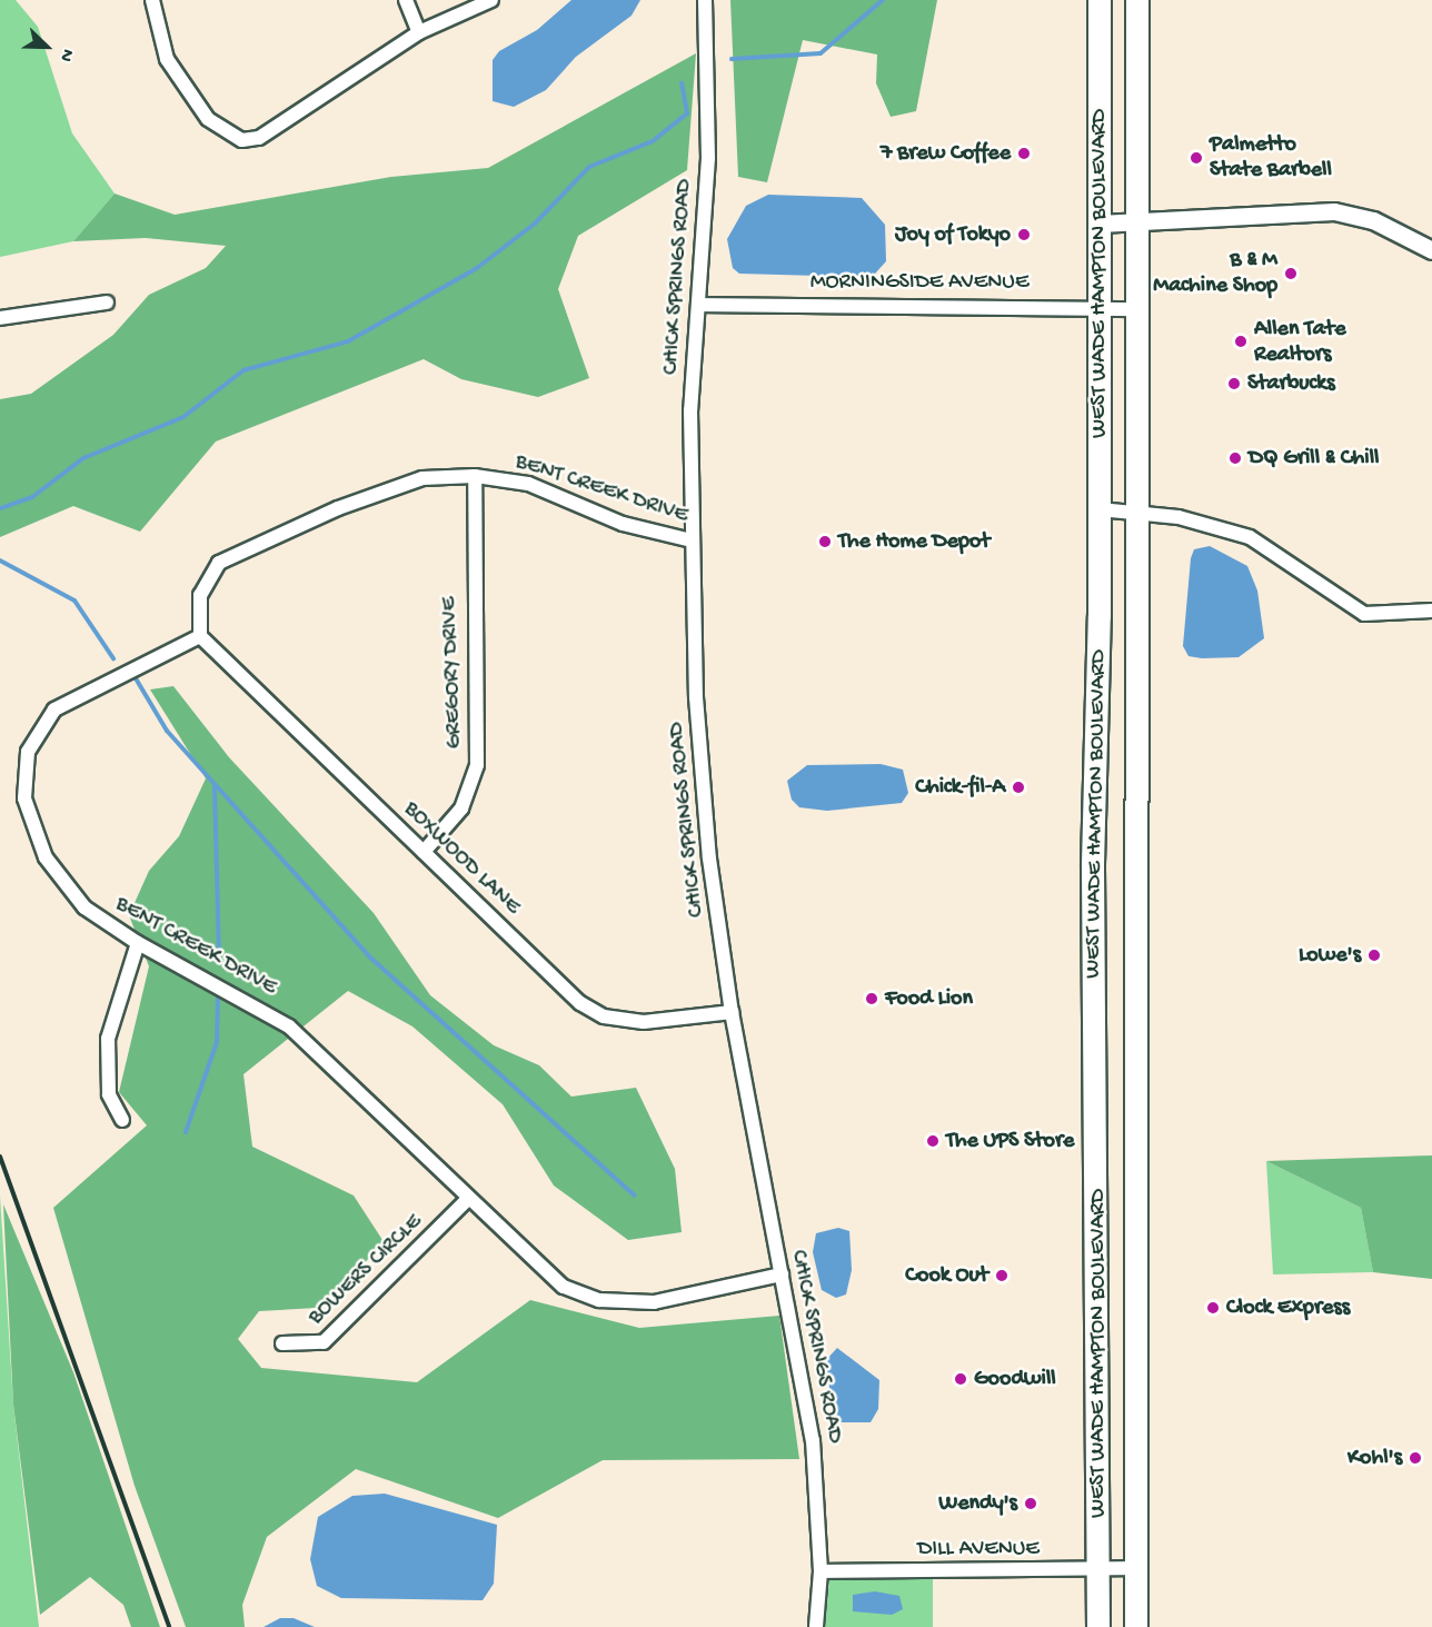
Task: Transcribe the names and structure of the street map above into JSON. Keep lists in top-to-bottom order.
{
  "streets": {
    "main road": ["WEST WADE HAMPTON BOULEVARD"],
    "street": [
      "CHICK SPRINGS ROAD",
      "MORNINGSIDE AVENUE",
      "BENT CREEK DRIVE",
      "GREGORY DRIVE",
      "BOXWOOD LANE",
      "BOWERS CIRCLE",
      "DILL AVENUE"
    ]
  },
  "crossings": [
    ["WEST WADE HAMPTON BOULEVARD", "MORNINGSIDE AVENUE"],
    ["WEST WADE HAMPTON BOULEVARD", "DILL AVENUE"],
    ["CHICK SPRINGS ROAD", "MORNINGSIDE AVENUE"],
    ["CHICK SPRINGS ROAD", "BENT CREEK DRIVE"],
    ["CHICK SPRINGS ROAD", "BOXWOOD LANE"],
    ["CHICK SPRINGS ROAD", "DILL AVENUE"],
    ["BENT CREEK DRIVE", "GREGORY DRIVE"],
    ["BENT CREEK DRIVE", "BOXWOOD LANE"],
    ["BENT CREEK DRIVE", "BOWERS CIRCLE"],
    ["GREGORY DRIVE", "BOXWOOD LANE"]
  ],
  "places": [
    "7 Brew Coffee",
    "Palmetto State Barbell",
    "Joy of Tokyo",
    "B & M Machine Shop",
    "Allen Tate Realtors",
    "Starbucks",
    "DQ Grill & Chill",
    "The Home Depot",
    "Chick-fil-A",
    "Lowe's",
    "Food Lion",
    "The UPS Store",
    "Cook Out",
    "Clock Express",
    "Goodwill",
    "Kohl's",
    "Wendy's"
  ],
  "north": "bottom right"
}
